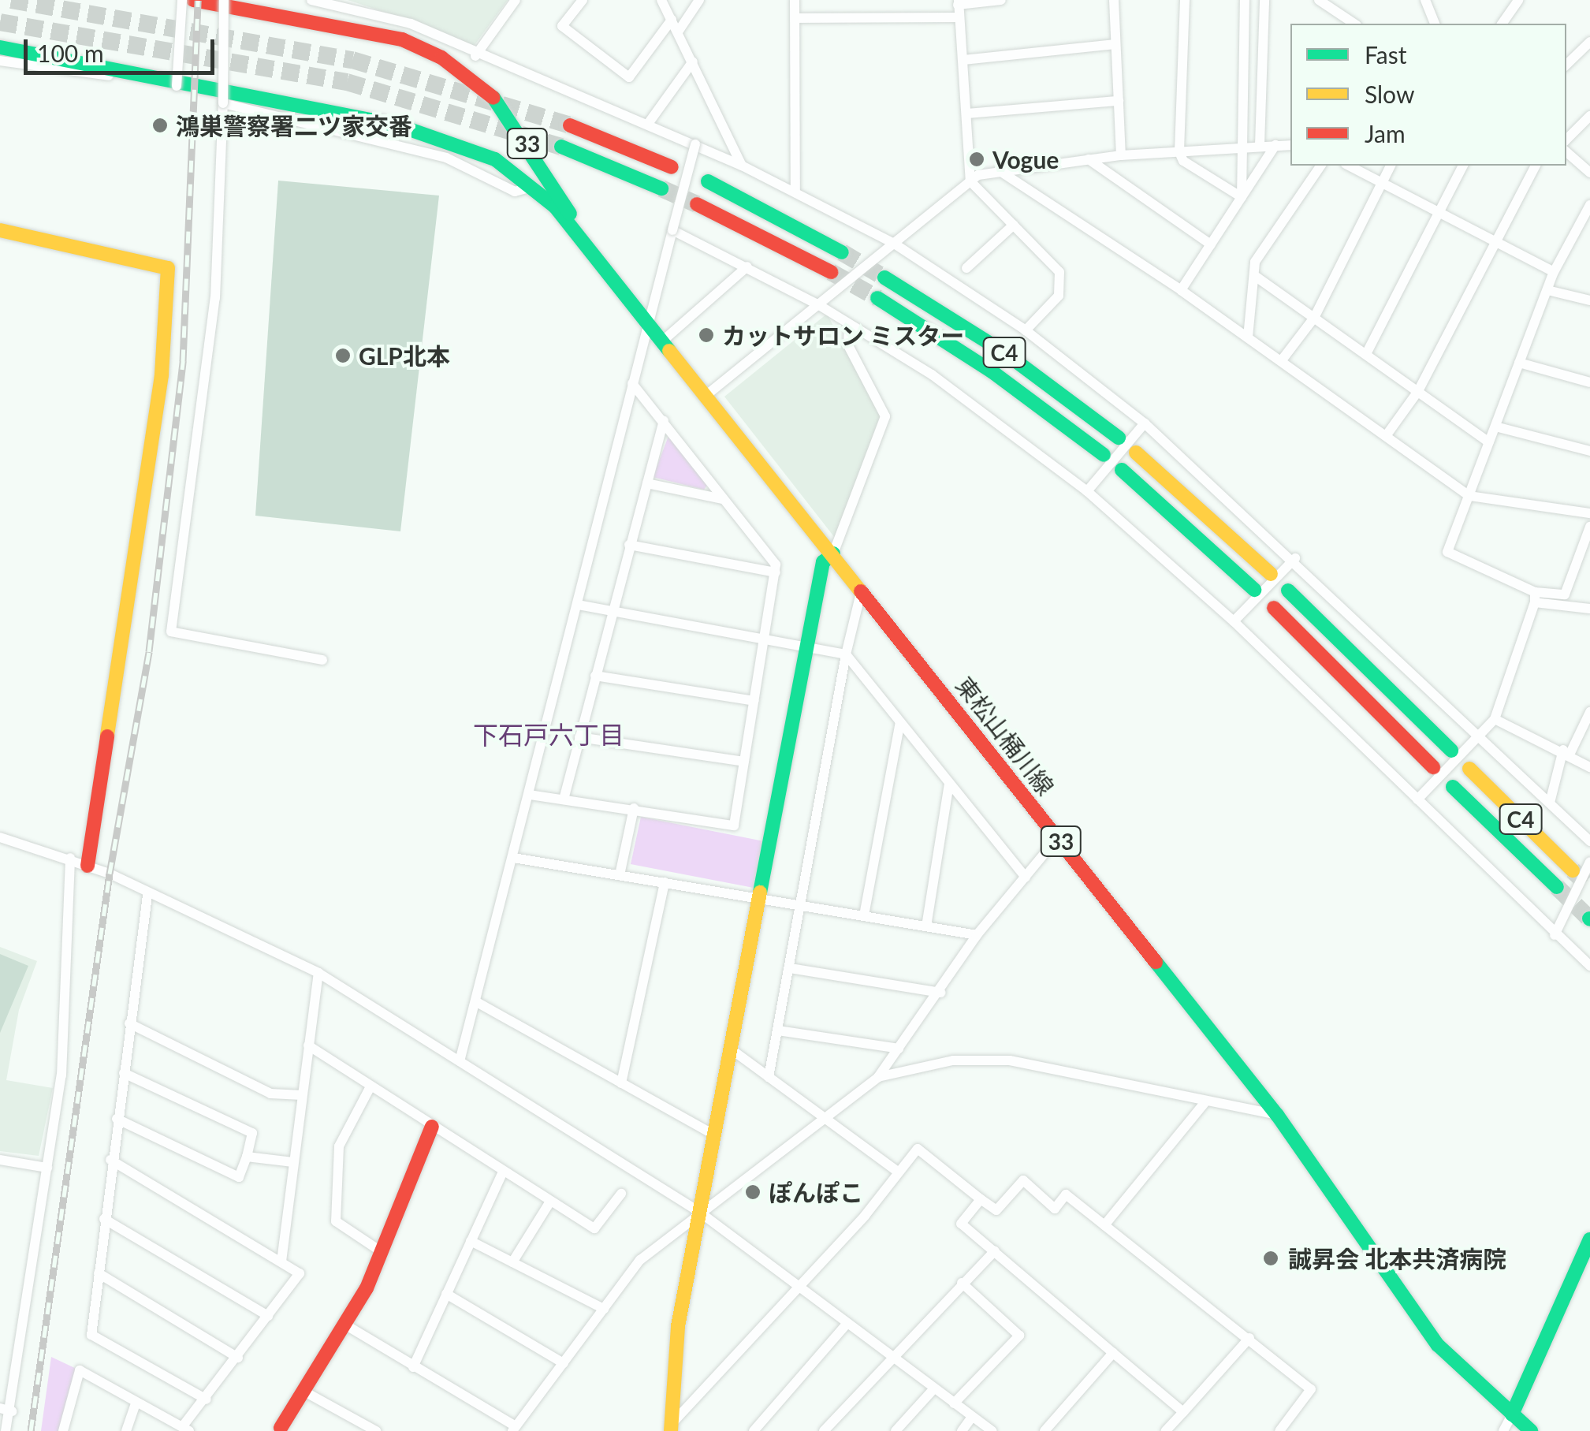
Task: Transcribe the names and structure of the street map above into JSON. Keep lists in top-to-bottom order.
{
  "streets": {
    "main road": ["33", "C4", "東松山桶川線"]
  },
  "crossings": [
    ["33", "東松山桶川線"]
  ],
  "districts": ["下石戸六丁目"],
  "places": [
    "鴻巣警察署二ツ家交番",
    "Vogue",
    "カットサロン ミスター",
    "GLP北本",
    "ぽんぽこ",
    "誠昇会 北本共済病院"
  ],
  "legend": ["Fast", "Slow", "Jam"],
  "scale_bar": "100 m"
}
